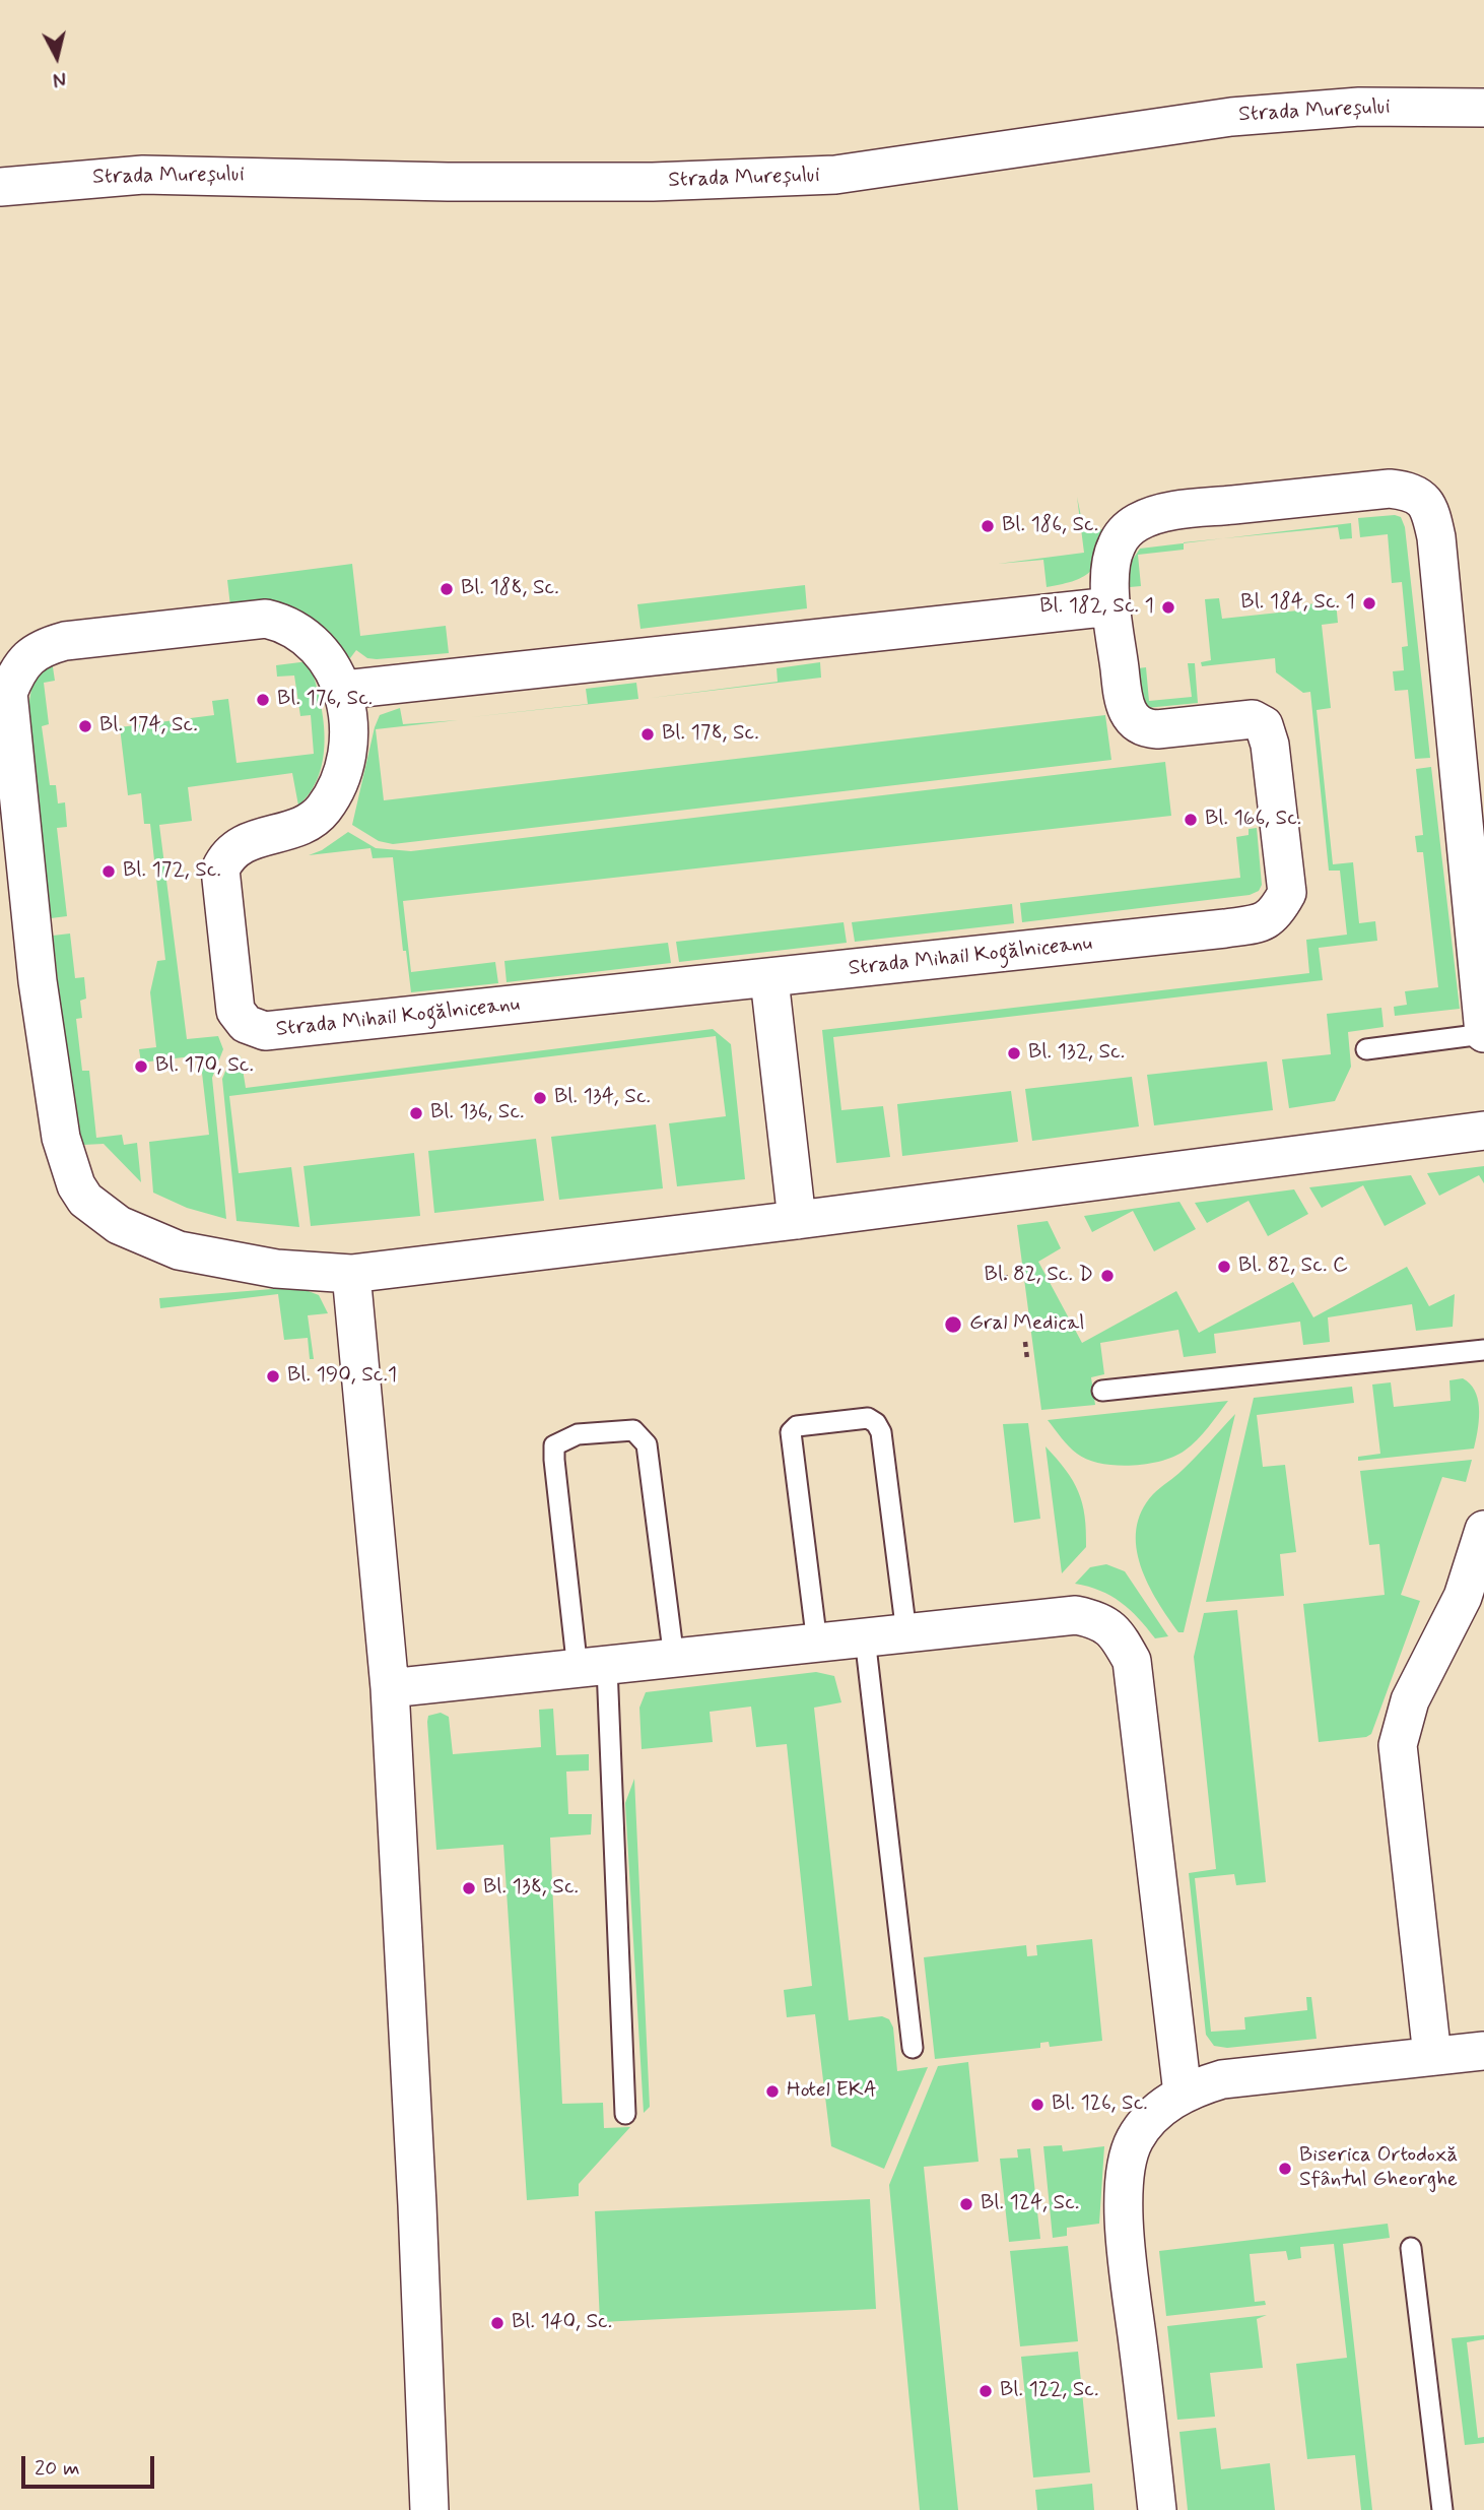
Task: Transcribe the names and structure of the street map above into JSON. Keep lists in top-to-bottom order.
{
  "streets": {
    "street": ["Strada Mureșului", "Strada Mihail Kogălniceanu"]
  },
  "places": [
    "Bl. 186, Sc.",
    "Bl. 188, Sc.",
    "Bl. 184, Sc. 1",
    "Bl. 182, Sc. 1",
    "Bl. 176, Sc.",
    "Bl. 174, Sc.",
    "Bl. 178, Sc.",
    "Bl. 166, Sc.",
    "Bl. 172, Sc.",
    "Bl. 132, Sc.",
    "Bl. 170, Sc.",
    "Bl. 134, Sc.",
    "Bl. 136, Sc.",
    "Bl. 82, Sc. C",
    "Bl. 82, Sc. D",
    "Gral Medical",
    "Bl. 190, Sc.1",
    "Bl. 138, Sc.",
    "Hotel EKA",
    "Bl. 126, Sc.",
    "Biserica Ortodoxă Sfântul Gheorghe",
    "Bl. 124, Sc.",
    "Bl. 140, Sc.",
    "Bl. 122, Sc."
  ],
  "scale_bar": "20 m",
  "north": "bottom"
}
